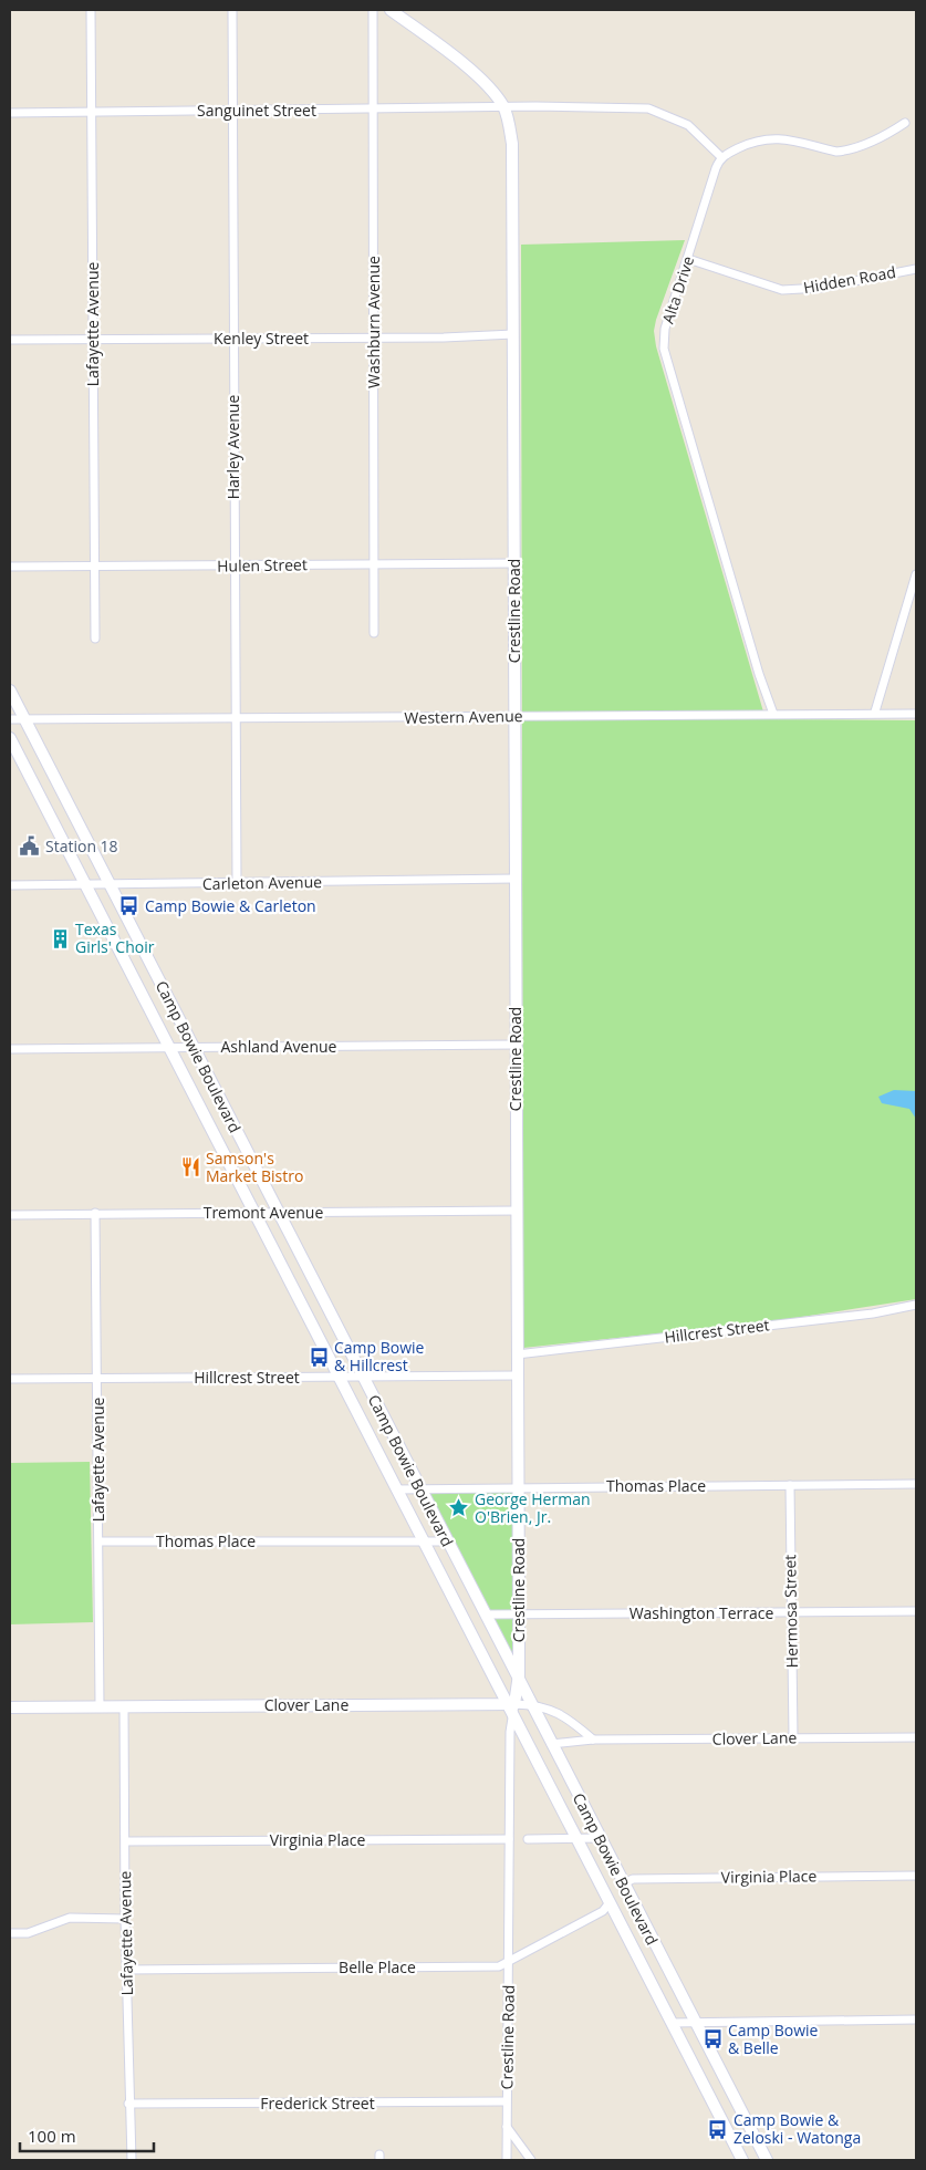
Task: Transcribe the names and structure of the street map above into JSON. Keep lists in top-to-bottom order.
{
  "streets": {
    "main road": ["Crestline Road", "Camp Bowie Boulevard", "Clover Lane"],
    "street": [
      "Sanguinet Street",
      "Hidden Road",
      "Alta Drive",
      "Washburn Avenue",
      "Lafayette Avenue",
      "Kenley Street",
      "Harley Avenue",
      "Hulen Street",
      "Western Avenue",
      "Carleton Avenue",
      "Ashland Avenue",
      "Tremont Avenue",
      "Hillcrest Street",
      "Thomas Place",
      "Hermosa Street",
      "Washington Terrace",
      "Virginia Place",
      "Belle Place",
      "Frederick Street"
    ]
  },
  "crossings": [
    ["Sanguinet Street", "Washburn Avenue"],
    ["Sanguinet Street", "Lafayette Avenue"],
    ["Sanguinet Street", "Harley Avenue"],
    ["Sanguinet Street", "Crestline Road"],
    ["Hidden Road", "Alta Drive"],
    ["Alta Drive", "Western Avenue"],
    ["Washburn Avenue", "Kenley Street"],
    ["Washburn Avenue", "Hulen Street"],
    ["Lafayette Avenue", "Kenley Street"],
    ["Lafayette Avenue", "Hulen Street"],
    ["Lafayette Avenue", "Tremont Avenue"],
    ["Lafayette Avenue", "Hillcrest Street"],
    ["Lafayette Avenue", "Thomas Place"],
    ["Lafayette Avenue", "Clover Lane"],
    ["Lafayette Avenue", "Virginia Place"],
    ["Lafayette Avenue", "Belle Place"],
    ["Lafayette Avenue", "Frederick Street"],
    ["Kenley Street", "Harley Avenue"],
    ["Kenley Street", "Crestline Road"],
    ["Harley Avenue", "Hulen Street"],
    ["Harley Avenue", "Western Avenue"],
    ["Harley Avenue", "Carleton Avenue"],
    ["Hulen Street", "Crestline Road"],
    ["Crestline Road", "Western Avenue"],
    ["Crestline Road", "Carleton Avenue"],
    ["Crestline Road", "Ashland Avenue"],
    ["Crestline Road", "Camp Bowie Boulevard"],
    ["Crestline Road", "Tremont Avenue"],
    ["Crestline Road", "Hillcrest Street"],
    ["Crestline Road", "Thomas Place"],
    ["Crestline Road", "Washington Terrace"],
    ["Crestline Road", "Clover Lane"],
    ["Crestline Road", "Virginia Place"],
    ["Crestline Road", "Belle Place"],
    ["Crestline Road", "Frederick Street"],
    ["Western Avenue", "Camp Bowie Boulevard"],
    ["Carleton Avenue", "Camp Bowie Boulevard"],
    ["Ashland Avenue", "Camp Bowie Boulevard"],
    ["Camp Bowie Boulevard", "Tremont Avenue"],
    ["Camp Bowie Boulevard", "Hillcrest Street"],
    ["Camp Bowie Boulevard", "Thomas Place"],
    ["Camp Bowie Boulevard", "Washington Terrace"],
    ["Camp Bowie Boulevard", "Clover Lane"],
    ["Camp Bowie Boulevard", "Virginia Place"],
    ["Camp Bowie Boulevard", "Belle Place"],
    ["Thomas Place", "Hermosa Street"],
    ["Hermosa Street", "Washington Terrace"],
    ["Hermosa Street", "Clover Lane"]
  ],
  "places": {
    "public building": ["Station 18"],
    "bus stop": [
      "Camp Bowie & Carleton",
      "Camp Bowie & Hillcrest",
      "Camp Bowie & Belle",
      "Camp Bowie & Zeloski - Watonga"
    ],
    "building": ["Texas Girls' Choir"],
    "restaurant": ["Samson's Market Bistro"],
    "place": ["George Herman O'Brien, Jr."]
  },
  "scale_bar": "100 m"
}
